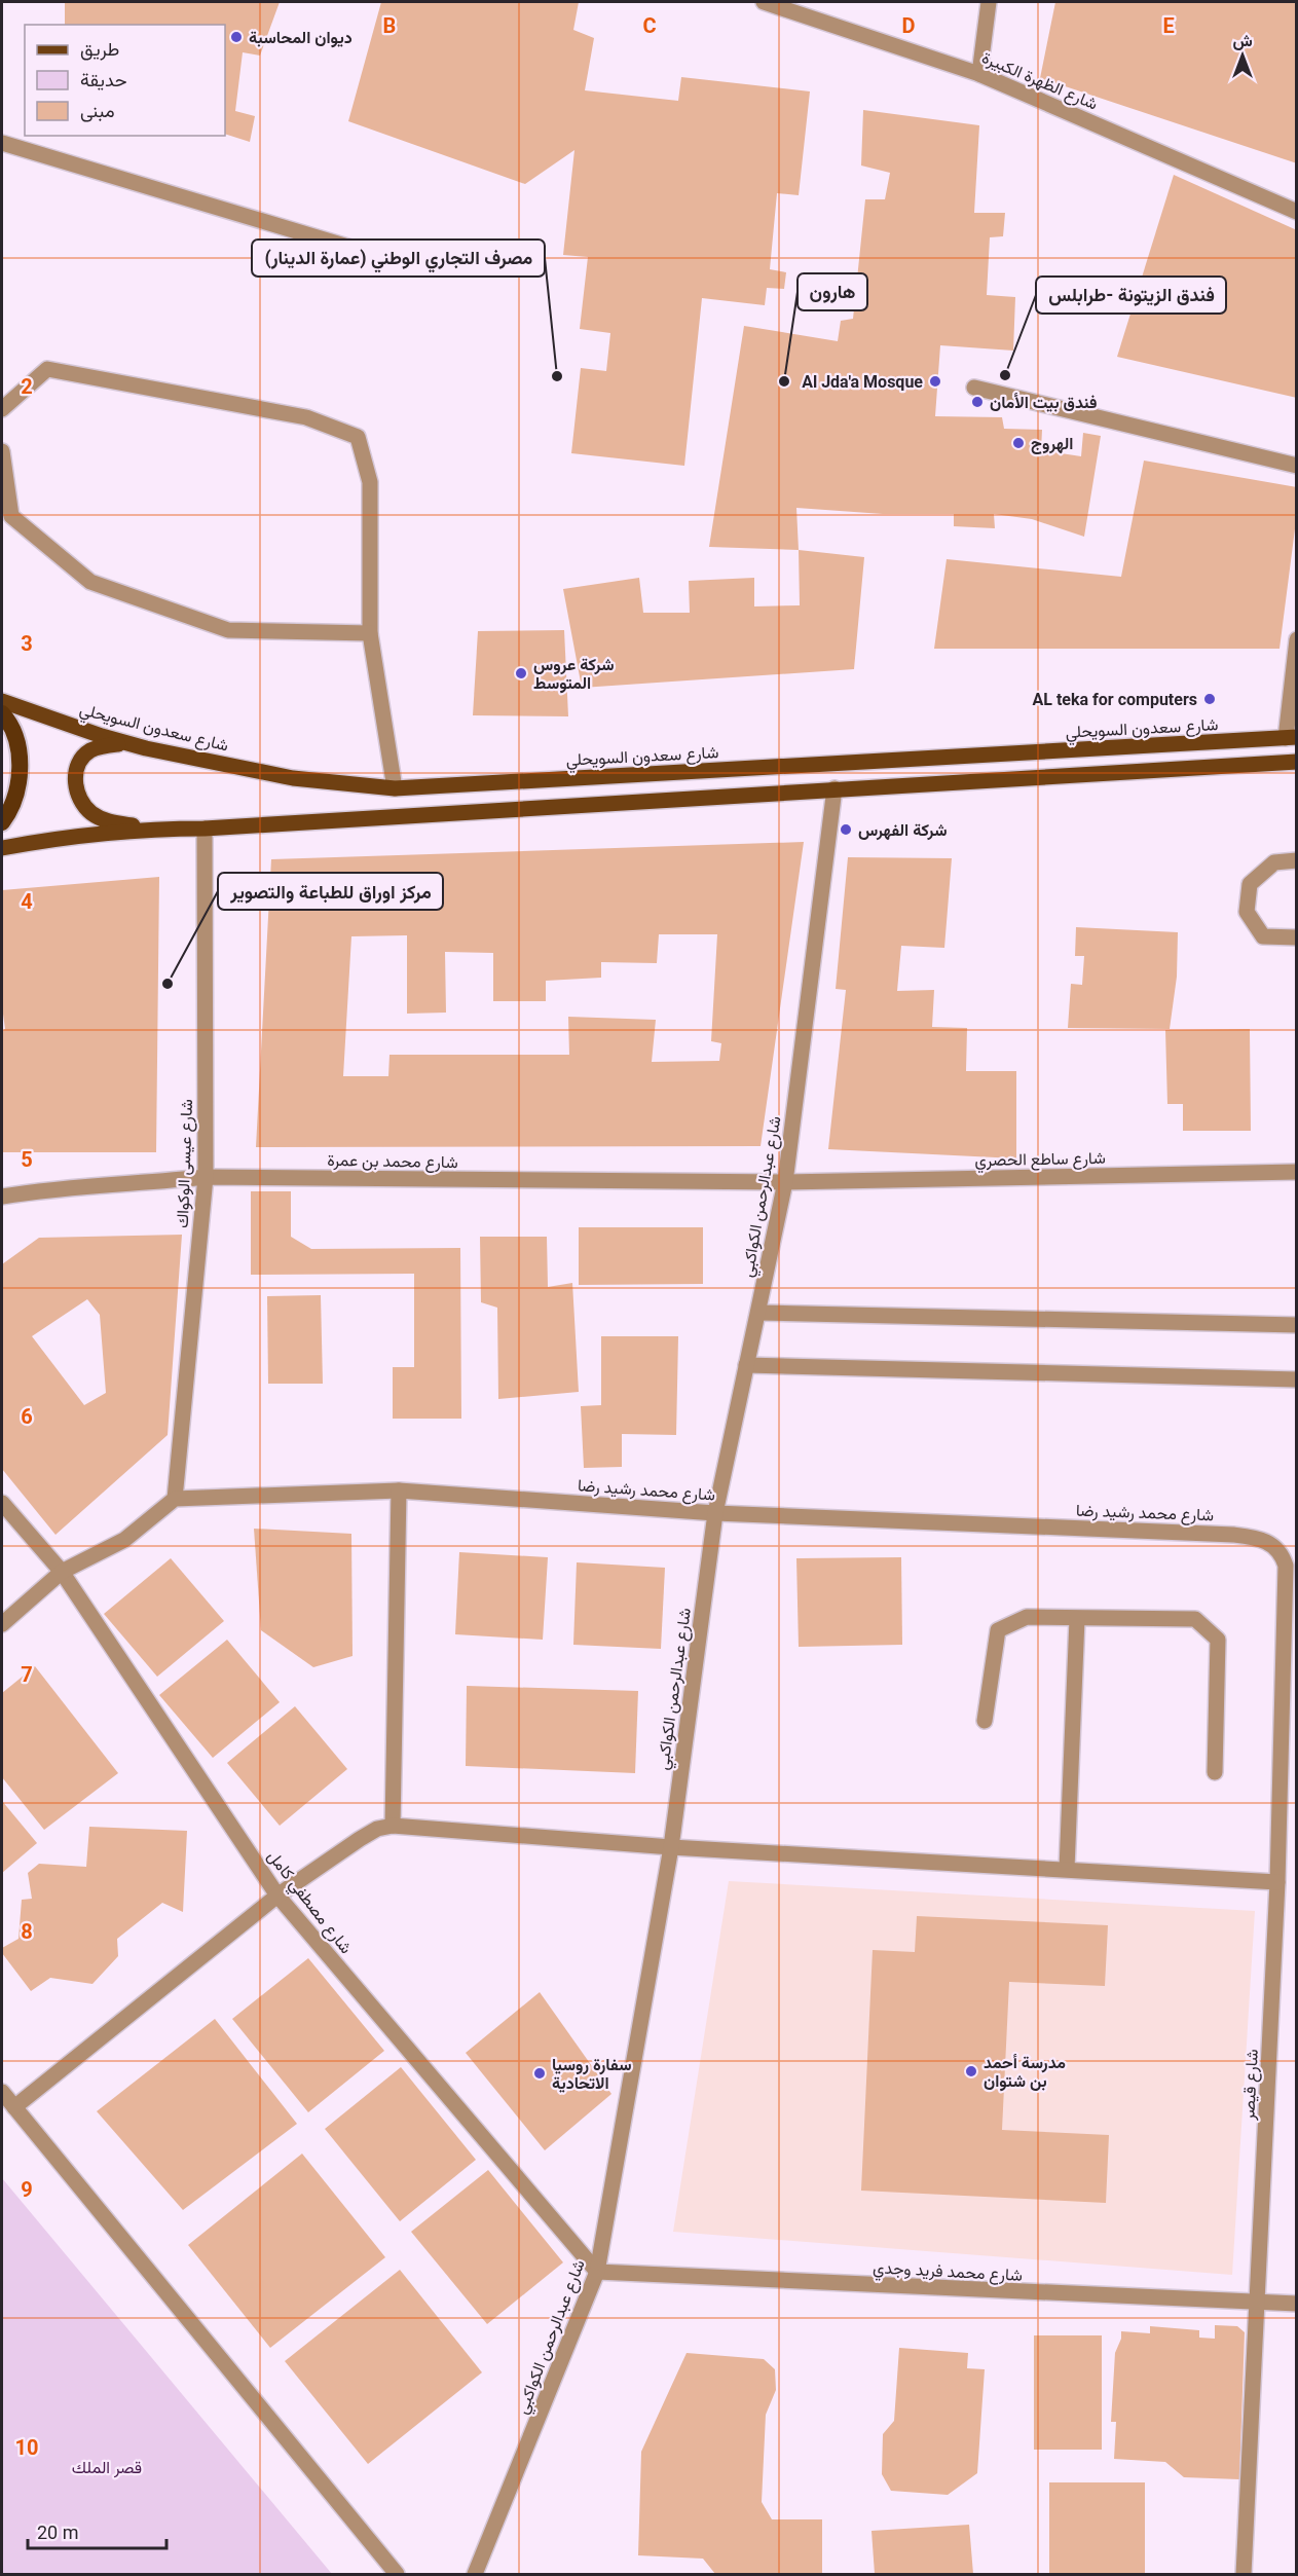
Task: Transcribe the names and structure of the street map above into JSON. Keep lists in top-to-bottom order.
{
  "streets": {
    "main road": ["شارع سعدون السويحلي"],
    "street": [
      "شارع الظهرة الكبيرة",
      "شارع ساطع الحصري",
      "شارع محمد بن عمرة",
      "شارع عيسى الوكواك",
      "شارع عبدالرحمن الكواكبي",
      "شارع محمد رشيد رضا",
      "شارع مصطفي كامل",
      "شارع قيصر",
      "شارع محمد فريد وجدي"
    ]
  },
  "crossings": [
    ["شارع ساطع الحصري", "شارع محمد بن عمرة"],
    ["شارع ساطع الحصري", "شارع عبدالرحمن الكواكبي"],
    ["شارع محمد بن عمرة", "شارع عيسى الوكواك"],
    ["شارع محمد بن عمرة", "شارع عبدالرحمن الكواكبي"],
    ["شارع عيسى الوكواك", "شارع محمد رشيد رضا"],
    ["شارع عبدالرحمن الكواكبي", "شارع محمد رشيد رضا"],
    ["شارع عبدالرحمن الكواكبي", "شارع مصطفي كامل"],
    ["شارع عبدالرحمن الكواكبي", "شارع محمد فريد وجدي"],
    ["شارع محمد رشيد رضا", "شارع قيصر"],
    ["شارع مصطفي كامل", "شارع محمد فريد وجدي"],
    ["شارع قيصر", "شارع محمد فريد وجدي"]
  ],
  "parks": ["قصر الملك"],
  "places": [
    "ديوان المحاسبة",
    "فندق الزيتونة -طرابلس",
    "مصرف التجاري الوطني (عمارة الدينار)",
    "هارون",
    "Al Jda'a Mosque",
    "فندق بيت الأمان",
    "الهروج",
    "شركة عروس المتوسط",
    "AL teka for computers",
    "شركة الفهرس",
    "مركز اوراق للطباعة والتصوير",
    "مدرسة أحمد بن شتوان",
    "سفارة روسيا الاتحادية"
  ],
  "legend": ["طريق", "حديقة", "مبنى"],
  "scale_bar": "20 m",
  "north": "top",
  "grid": {
    "columns": [
      "B",
      "C",
      "D",
      "E"
    ],
    "rows": [
      "2",
      "3",
      "4",
      "5",
      "6",
      "7",
      "8",
      "9",
      "10"
    ]
  }
}
